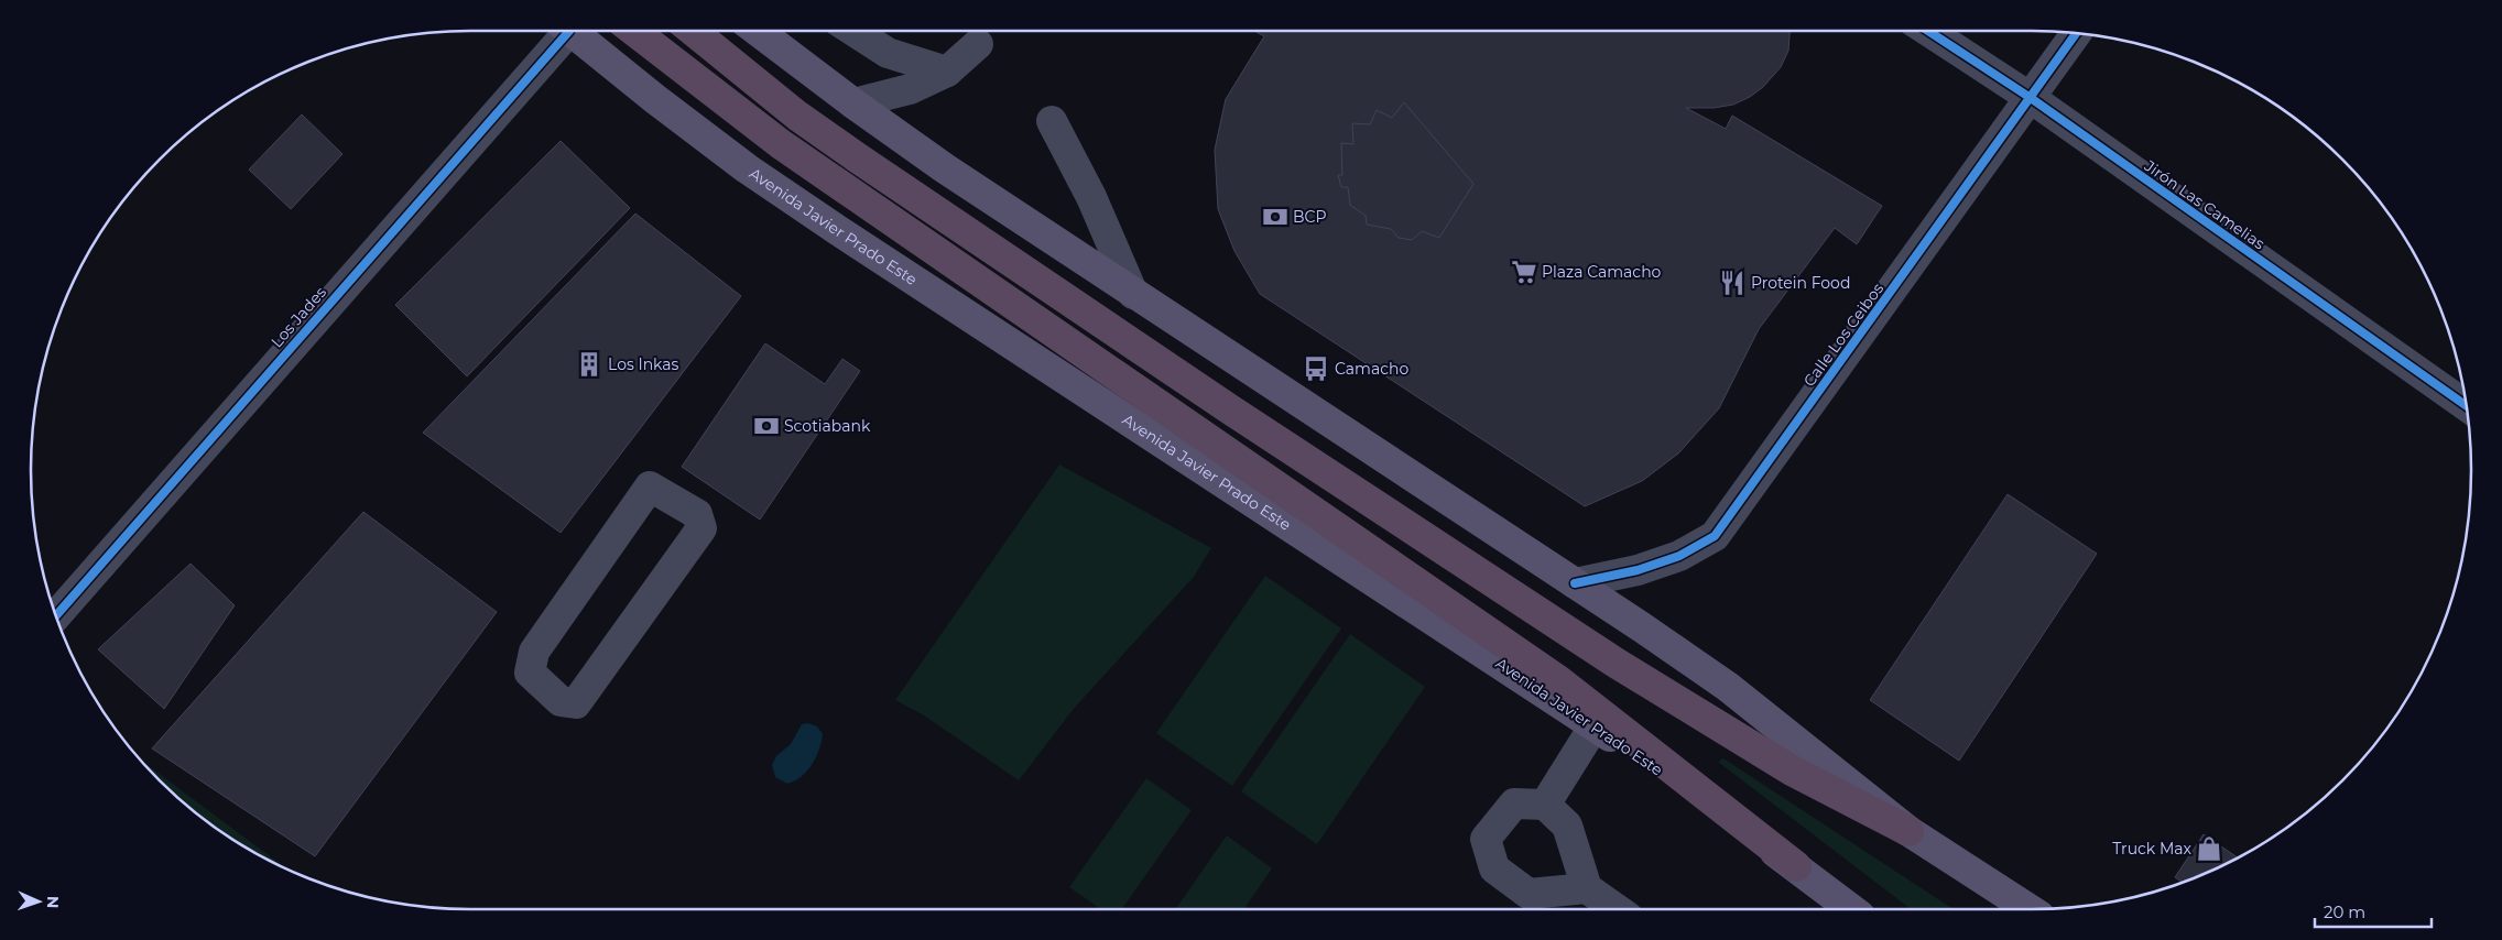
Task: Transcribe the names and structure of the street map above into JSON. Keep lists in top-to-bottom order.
{
  "streets": {
    "main road": ["Avenida Javier Prado Este"],
    "street": ["Jirón Las Camelias", "Los Jades", "Calle Los Ceibos"]
  },
  "crossings": [
    ["Jirón Las Camelias", "Calle Los Ceibos"]
  ],
  "places": {
    "bank": ["BCP", "Scotiabank"],
    "supermarket": ["Plaza Camacho"],
    "restaurant": ["Protein Food"],
    "building": ["Los Inkas"],
    "bus stop": ["Camacho"],
    "shop": ["Truck Max"]
  },
  "scale_bar": "20 m",
  "north": "right"
}
